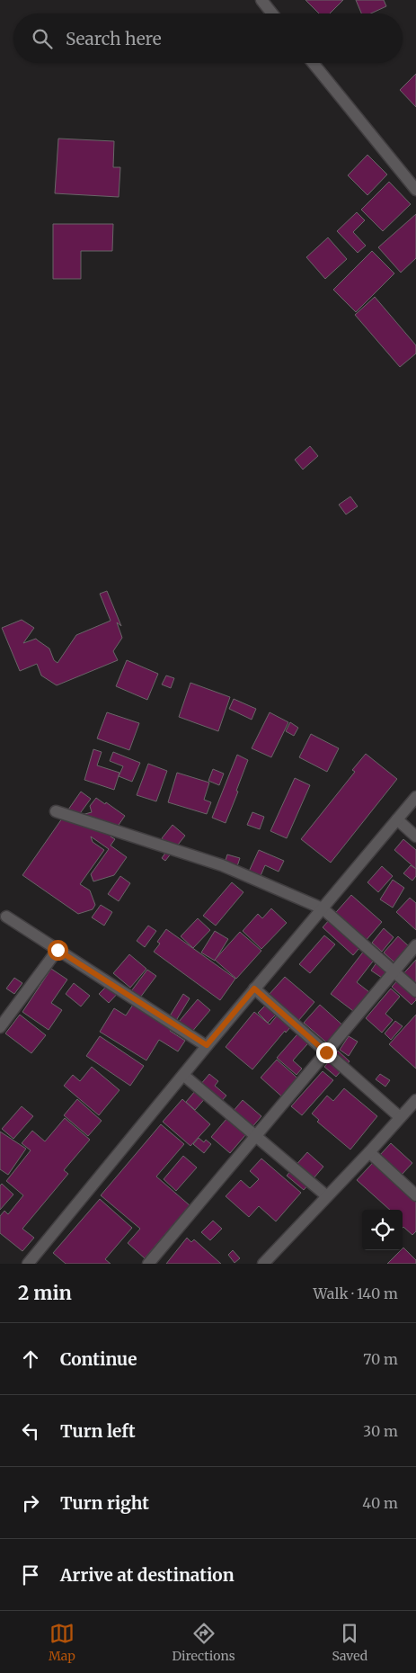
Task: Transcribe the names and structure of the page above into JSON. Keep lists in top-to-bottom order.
{
  "page": {
    "search": "Search here",
    "heading": ["2 min", "Walk · 140 m"],
    "list": [
      ["Continue", "70 m"],
      ["Turn left", "30 m"],
      ["Turn right", "40 m"],
      "Arrive at destination"
    ],
    "nav": ["Map", "Directions", "Saved"]
  }
}
